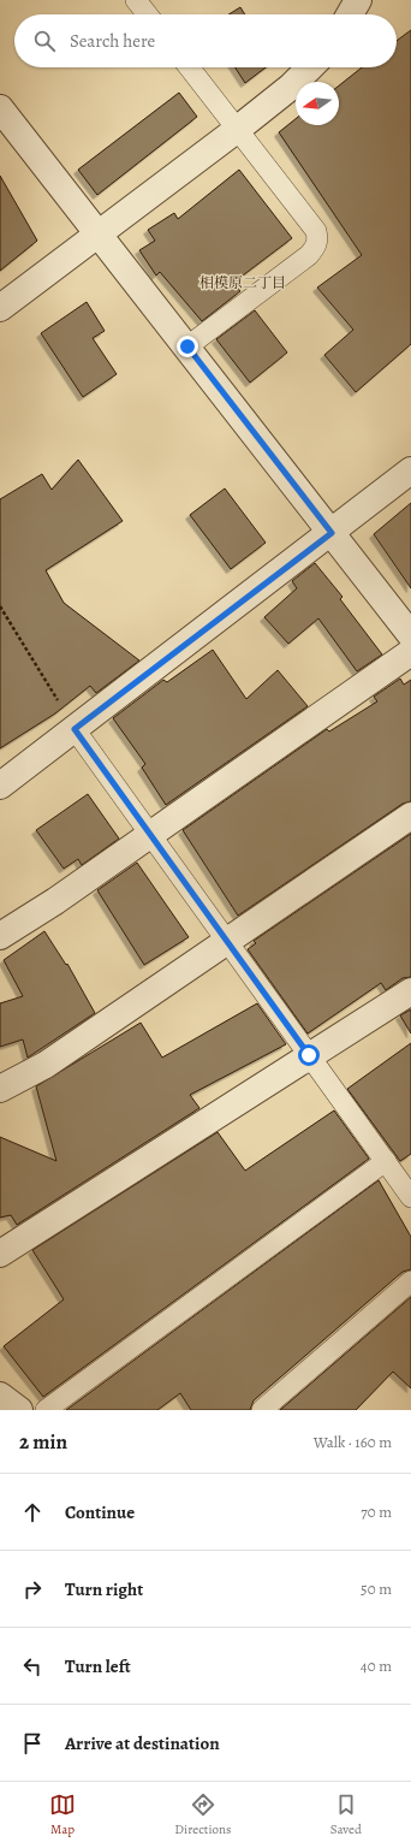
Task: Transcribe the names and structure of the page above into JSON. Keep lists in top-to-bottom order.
{
  "districts": ["相模原二丁目"],
  "north": "left",
  "page": {
    "search": "Search here",
    "heading": ["2 min", "Walk · 160 m"],
    "list": [
      ["Continue", "70 m"],
      ["Turn right", "50 m"],
      ["Turn left", "40 m"],
      "Arrive at destination"
    ],
    "nav": ["Map", "Directions", "Saved"]
  }
}
